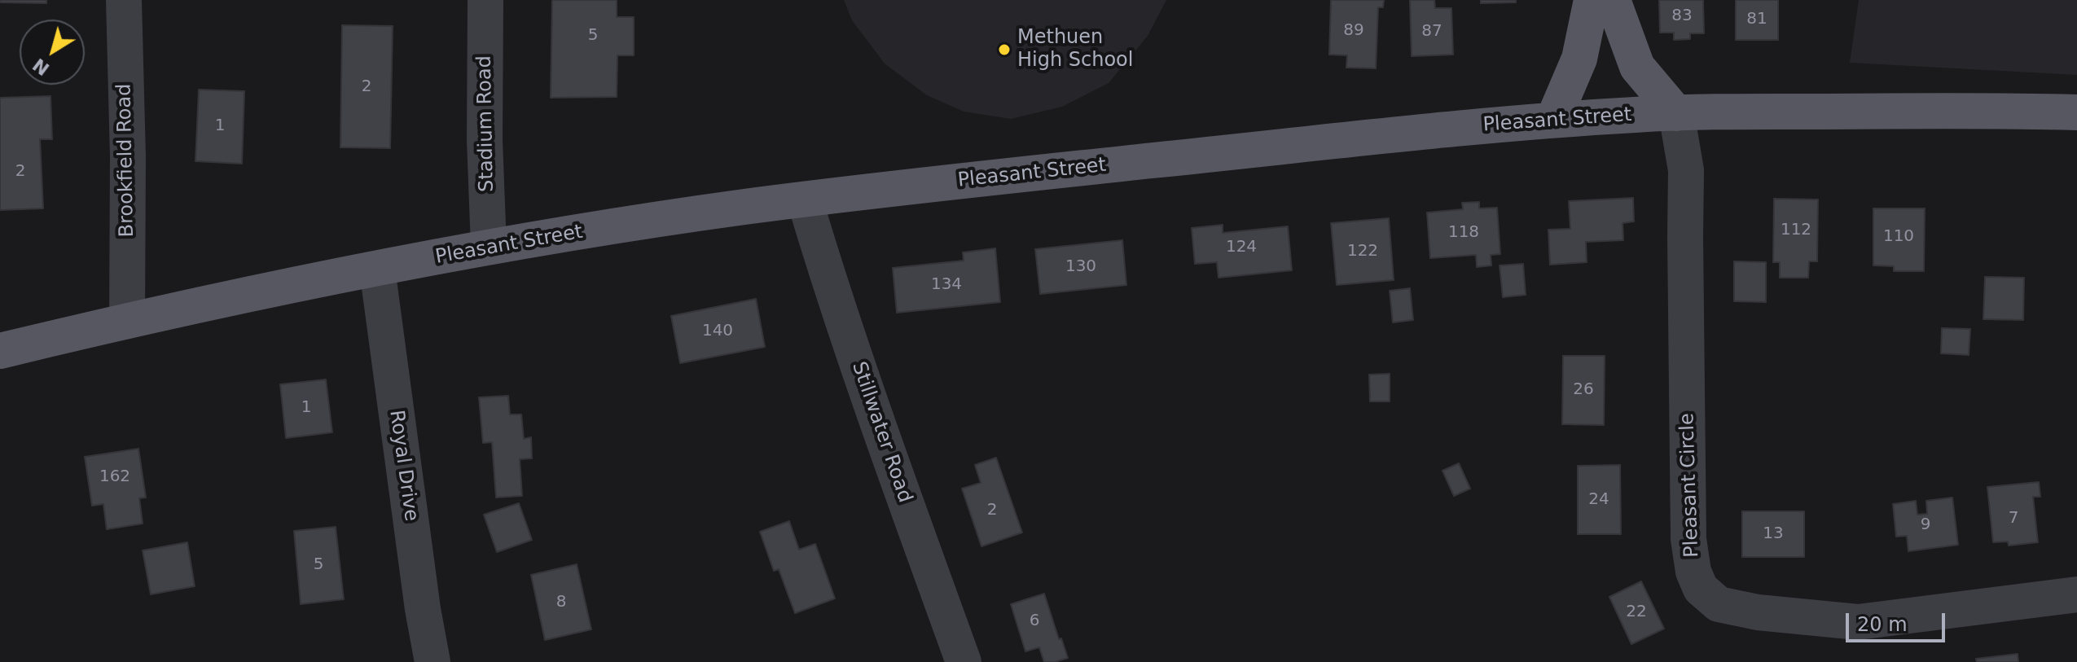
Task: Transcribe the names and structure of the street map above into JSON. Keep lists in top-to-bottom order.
{
  "streets": {
    "main road": ["Pleasant Street"],
    "street": [
      "Stadium Road",
      "Brookfield Road",
      "Stillwater Road",
      "Royal Drive",
      "Pleasant Circle"
    ]
  },
  "crossings": [
    ["Pleasant Street", "Stadium Road"],
    ["Pleasant Street", "Brookfield Road"],
    ["Pleasant Street", "Stillwater Road"],
    ["Pleasant Street", "Royal Drive"],
    ["Pleasant Street", "Pleasant Circle"]
  ],
  "places": ["Methuen High School"],
  "house_numbers": [
    "83",
    "81",
    "89",
    "87",
    "5",
    "2",
    "1",
    "2",
    "112",
    "118",
    "110",
    "124",
    "122",
    "130",
    "134",
    "140",
    "26",
    "1",
    "162",
    "24",
    "2",
    "7",
    "9",
    "13",
    "5",
    "8",
    "22",
    "6"
  ],
  "scale_bar": "20 m",
  "north": "bottom left"
}
